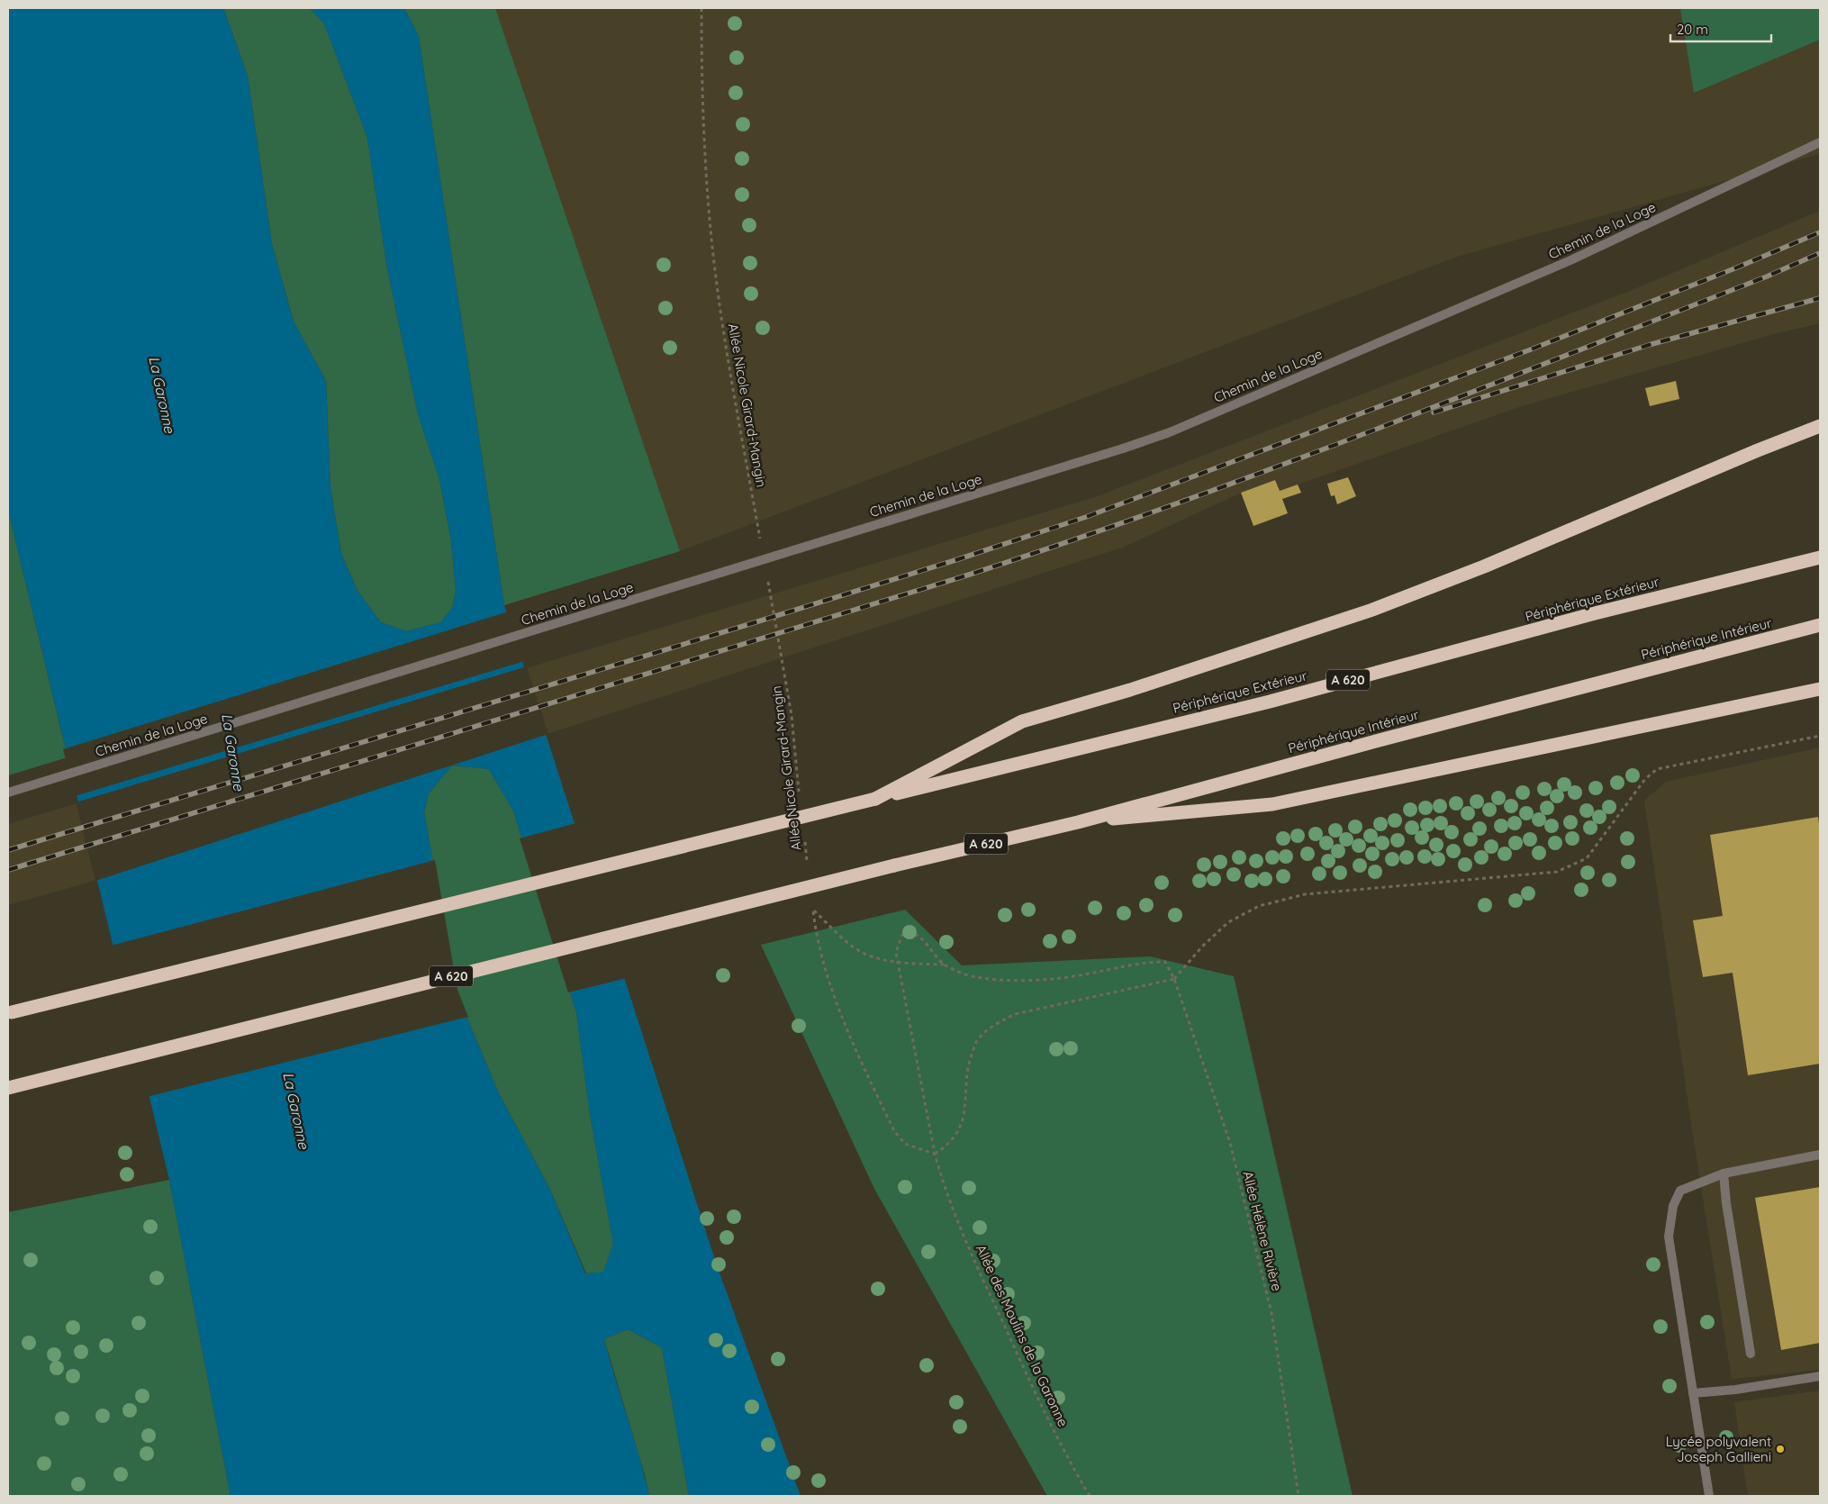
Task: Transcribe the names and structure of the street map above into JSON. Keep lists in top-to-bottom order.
{
  "streets": {
    "highway": ["Périphérique Extérieur", "Périphérique Intérieur", "A 620"],
    "street": ["Chemin de la Loge"],
    "path": ["Allée Nicole Girard-Mangin", "Allée Hélène Rivière", "Allée des Moulins de la Garonne"]
  },
  "crossings": [
    ["Périphérique Extérieur", "A 620"],
    ["Allée Hélène Rivière", "Allée des Moulins de la Garonne"]
  ],
  "water": ["La Garonne"],
  "places": ["Lycée polyvalent Joseph Gallieni"],
  "scale_bar": "20 m"
}
